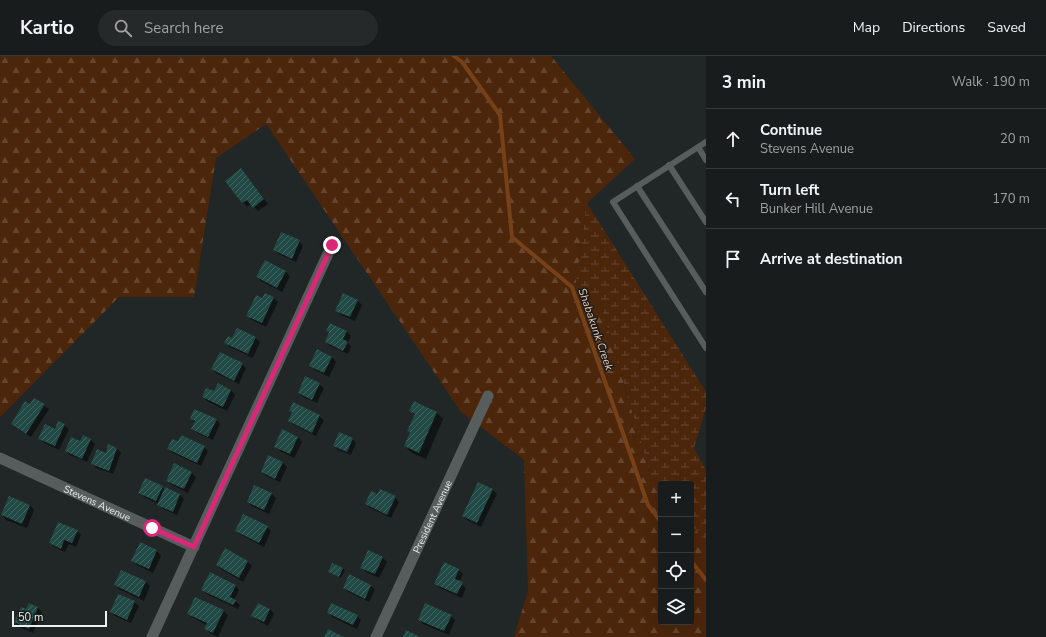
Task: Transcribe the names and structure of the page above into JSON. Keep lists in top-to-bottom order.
{
  "streets": {
    "street": ["Stevens Avenue", "President Avenue"]
  },
  "water": ["Shabakunk Creek"],
  "scale_bar": "50 m",
  "page": {
    "header": "Kartio",
    "search": "Search here",
    "nav": ["Map", "Directions", "Saved"],
    "heading": ["3 min", "Walk · 190 m"],
    "list": [
      ["Continue", "Stevens Avenue", "20 m"],
      ["Turn left", "Bunker Hill Avenue", "170 m"],
      "Arrive at destination"
    ],
    "map_buttons": ["+", "−"],
    "scale": "50 m"
  }
}
